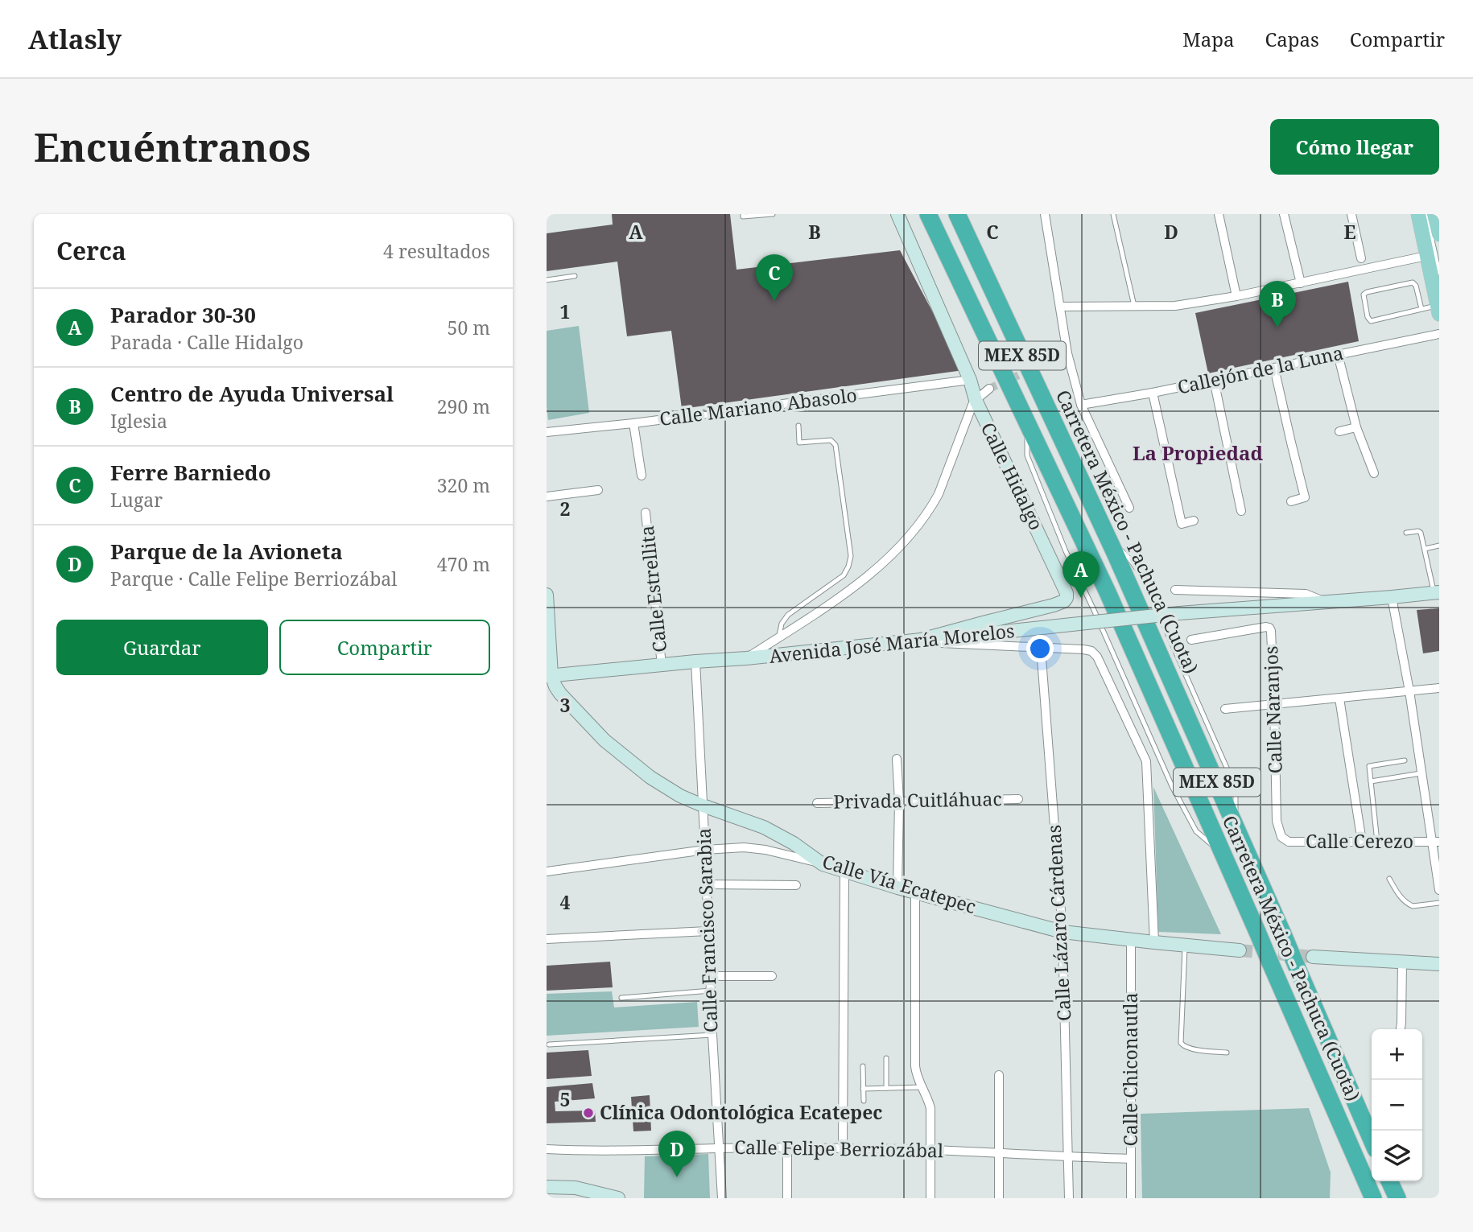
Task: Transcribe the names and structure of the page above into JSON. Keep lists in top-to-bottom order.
{
  "streets": {
    "highway": ["MEX 85D", "Carretera México - Pachuca (Cuota)"],
    "main road": ["Calle Hidalgo", "Avenida José María Morelos", "Calle Vía Ecatepec"],
    "street": [
      "Callejón de la Luna",
      "Calle Mariano Abasolo",
      "Calle Estrellita",
      "Calle Naranjos",
      "Privada Cuitláhuac",
      "Calle Cerezo",
      "Calle Lázaro Cárdenas",
      "Calle Francisco Sarabia",
      "Calle Chiconautla",
      "Calle Felipe Berriozábal"
    ]
  },
  "crossings": [
    ["Calle Mariano Abasolo", "Calle Hidalgo"],
    ["Calle Hidalgo", "Avenida José María Morelos"],
    ["Calle Estrellita", "Avenida José María Morelos"],
    ["Avenida José María Morelos", "Calle Vía Ecatepec"],
    ["Avenida José María Morelos", "Calle Francisco Sarabia"],
    ["Calle Naranjos", "Calle Cerezo"],
    ["Calle Vía Ecatepec", "Calle Lázaro Cárdenas"],
    ["Calle Vía Ecatepec", "Calle Francisco Sarabia"],
    ["Calle Vía Ecatepec", "Calle Chiconautla"],
    ["Calle Lázaro Cárdenas", "Calle Felipe Berriozábal"],
    ["Calle Francisco Sarabia", "Calle Felipe Berriozábal"],
    ["Calle Chiconautla", "Calle Felipe Berriozábal"]
  ],
  "districts": ["La Propiedad"],
  "places": ["Clínica Odontológica Ecatepec"],
  "page": {
    "header": "Atlasly",
    "nav": ["Mapa", "Capas", "Compartir"],
    "buttons": [
      "Cómo llegar",
      ["Guardar", "Compartir"]
    ],
    "title": "Encuéntranos",
    "heading": ["Cerca", "4 resultados"],
    "pins": [
      "C",
      "B",
      "A",
      "D"
    ],
    "list": [
      {
        "mark": "A",
        "name": "Parador 30-30",
        "note": "Parada · Calle Hidalgo",
        "value": "50 m"
      },
      {
        "mark": "B",
        "name": "Centro de Ayuda Universal",
        "note": "Iglesia",
        "value": "290 m"
      },
      {
        "mark": "C",
        "name": "Ferre Barniedo",
        "note": "Lugar",
        "value": "320 m"
      },
      {
        "mark": "D",
        "name": "Parque de la Avioneta",
        "note": "Parque · Calle Felipe Berriozábal",
        "value": "470 m"
      }
    ],
    "map_buttons": ["+", "−"]
  },
  "grid": {
    "columns": [
      "A",
      "B",
      "C",
      "D",
      "E"
    ],
    "rows": [
      "1",
      "2",
      "3",
      "4",
      "5"
    ]
  }
}
